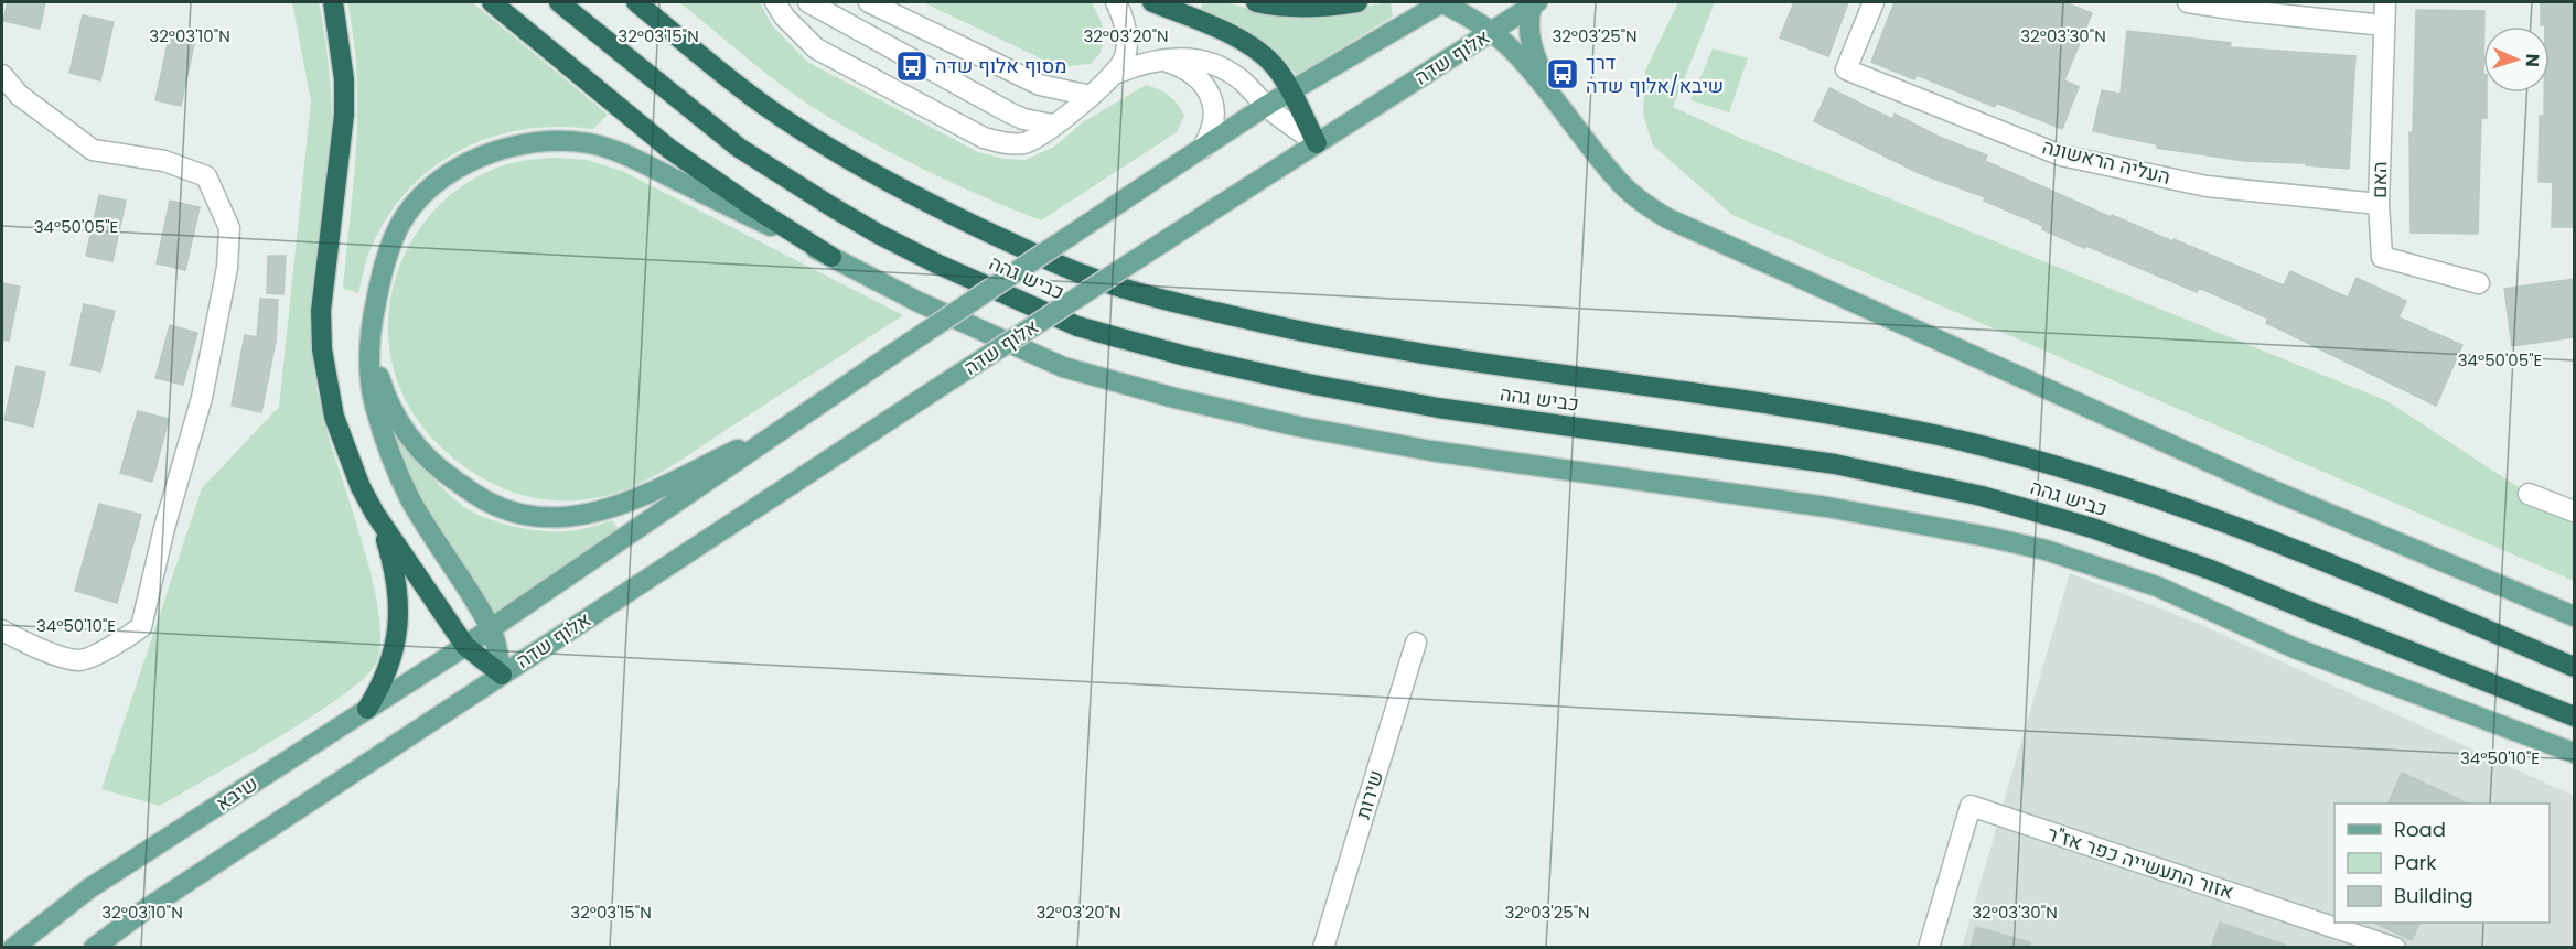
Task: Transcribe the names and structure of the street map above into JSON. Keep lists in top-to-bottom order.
{
  "streets": {
    "highway": ["כביש גהה"],
    "main road": ["אלוף שדה", "שיבא"],
    "street": [
      "העליה הראשונה",
      "האם",
      "שירות",
      "אזור התעשייה כפר אז\"ר"
    ]
  },
  "crossings": [
    ["העליה הראשונה", "האם"]
  ],
  "places": {
    "bus stop": ["מסוף אלוף שדה", "דרך שיבא/אלוף שדה"]
  },
  "legend": ["Road", "Park", "Building"],
  "north": "right",
  "coordinates": [
    "32°03'10\"N",
    "32°03'15\"N",
    "32°03'20\"N",
    "32°03'25\"N",
    "32°03'30\"N",
    "34°50'05\"E",
    "34°50'10\"E"
  ]
}
